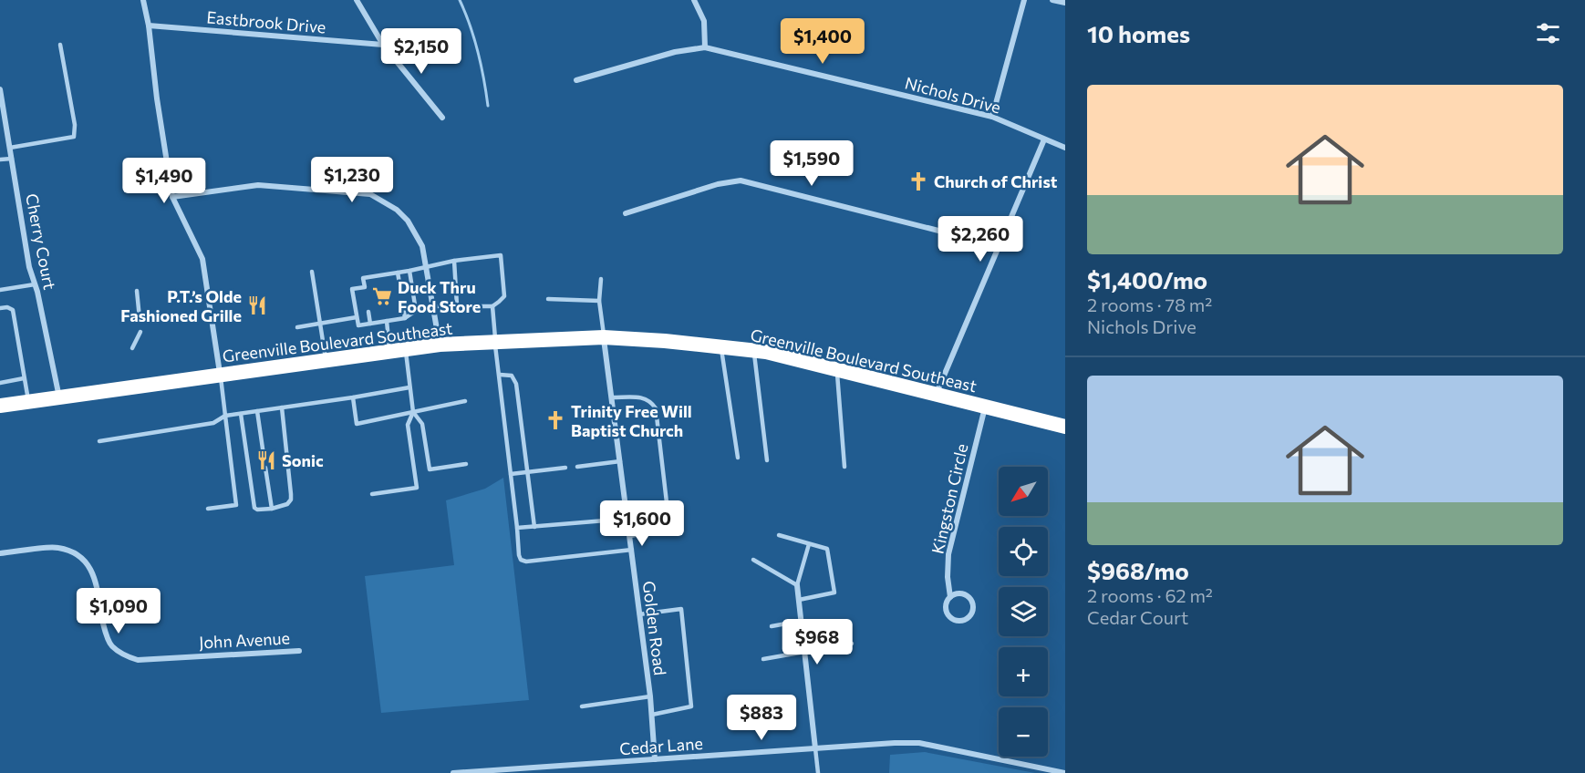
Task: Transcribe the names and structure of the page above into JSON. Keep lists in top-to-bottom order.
{
  "streets": {
    "highway": ["Greenville Boulevard Southeast"],
    "street": [
      "Eastbrook Drive",
      "Nichols Drive",
      "Cherry Court",
      "Kingston Circle",
      "Golden Road",
      "John Avenue",
      "Cedar Lane"
    ]
  },
  "crossings": [
    ["Cherry Court", "Greenville Boulevard Southeast"],
    ["Greenville Boulevard Southeast", "Kingston Circle"],
    ["Greenville Boulevard Southeast", "Golden Road"],
    ["Golden Road", "Cedar Lane"]
  ],
  "places": {
    "church": ["Church of Christ", "Trinity Free Will Baptist Church"],
    "supermarket": ["Duck Thru Food Store"],
    "restaurant": ["P.T.’s Olde Fashioned Grille", "Sonic"]
  },
  "north": "bottom left",
  "page": {
    "heading": "10 homes",
    "price": [
      "$1,400",
      "$2,150",
      "$1,590",
      "$1,230",
      "$1,490",
      "$2,260",
      "$1,600",
      "$1,090",
      "$968",
      "$883"
    ],
    "list": [
      {
        "name": "$1,400/mo",
        "note": "2 rooms · 78 m² · Nichols Drive"
      },
      {
        "name": "$968/mo",
        "note": "2 rooms · 62 m² · Cedar Court"
      }
    ],
    "map_buttons": ["+", "−"]
  }
}
